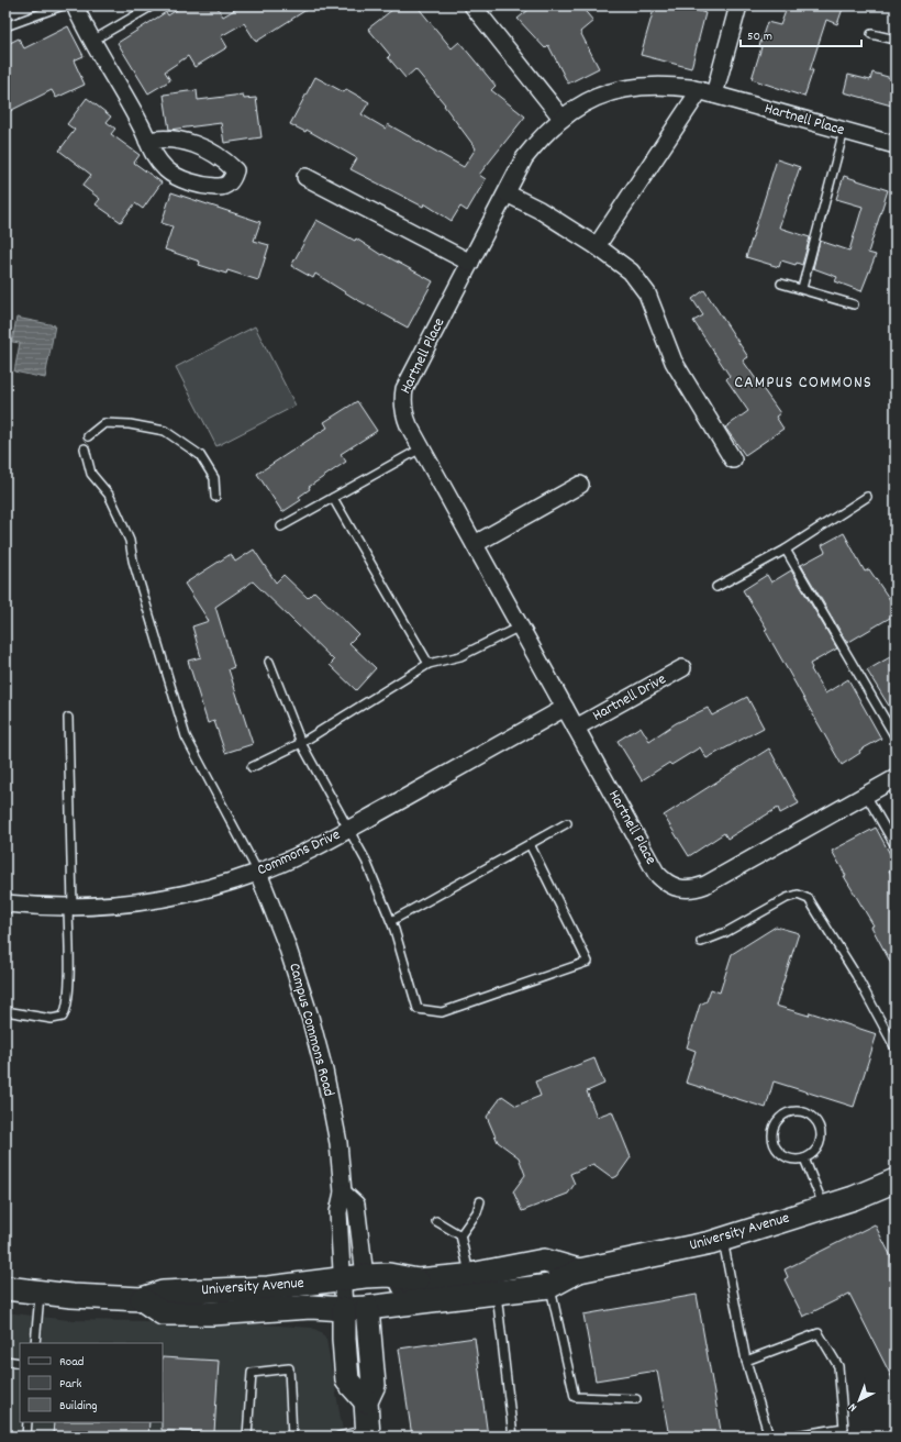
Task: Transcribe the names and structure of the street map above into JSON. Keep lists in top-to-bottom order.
{
  "streets": {
    "street": [
      "Hartnell Place",
      "Hartnell Drive",
      "Commons Drive",
      "Campus Commons Road",
      "University Avenue"
    ]
  },
  "crossings": [
    ["Hartnell Place", "Hartnell Drive"],
    ["Hartnell Place", "Commons Drive"],
    ["Commons Drive", "Campus Commons Road"],
    ["Campus Commons Road", "University Avenue"]
  ],
  "districts": ["CAMPUS COMMONS"],
  "legend": ["Road", "Park", "Building"],
  "scale_bar": "50 m",
  "north": "bottom left"
}
